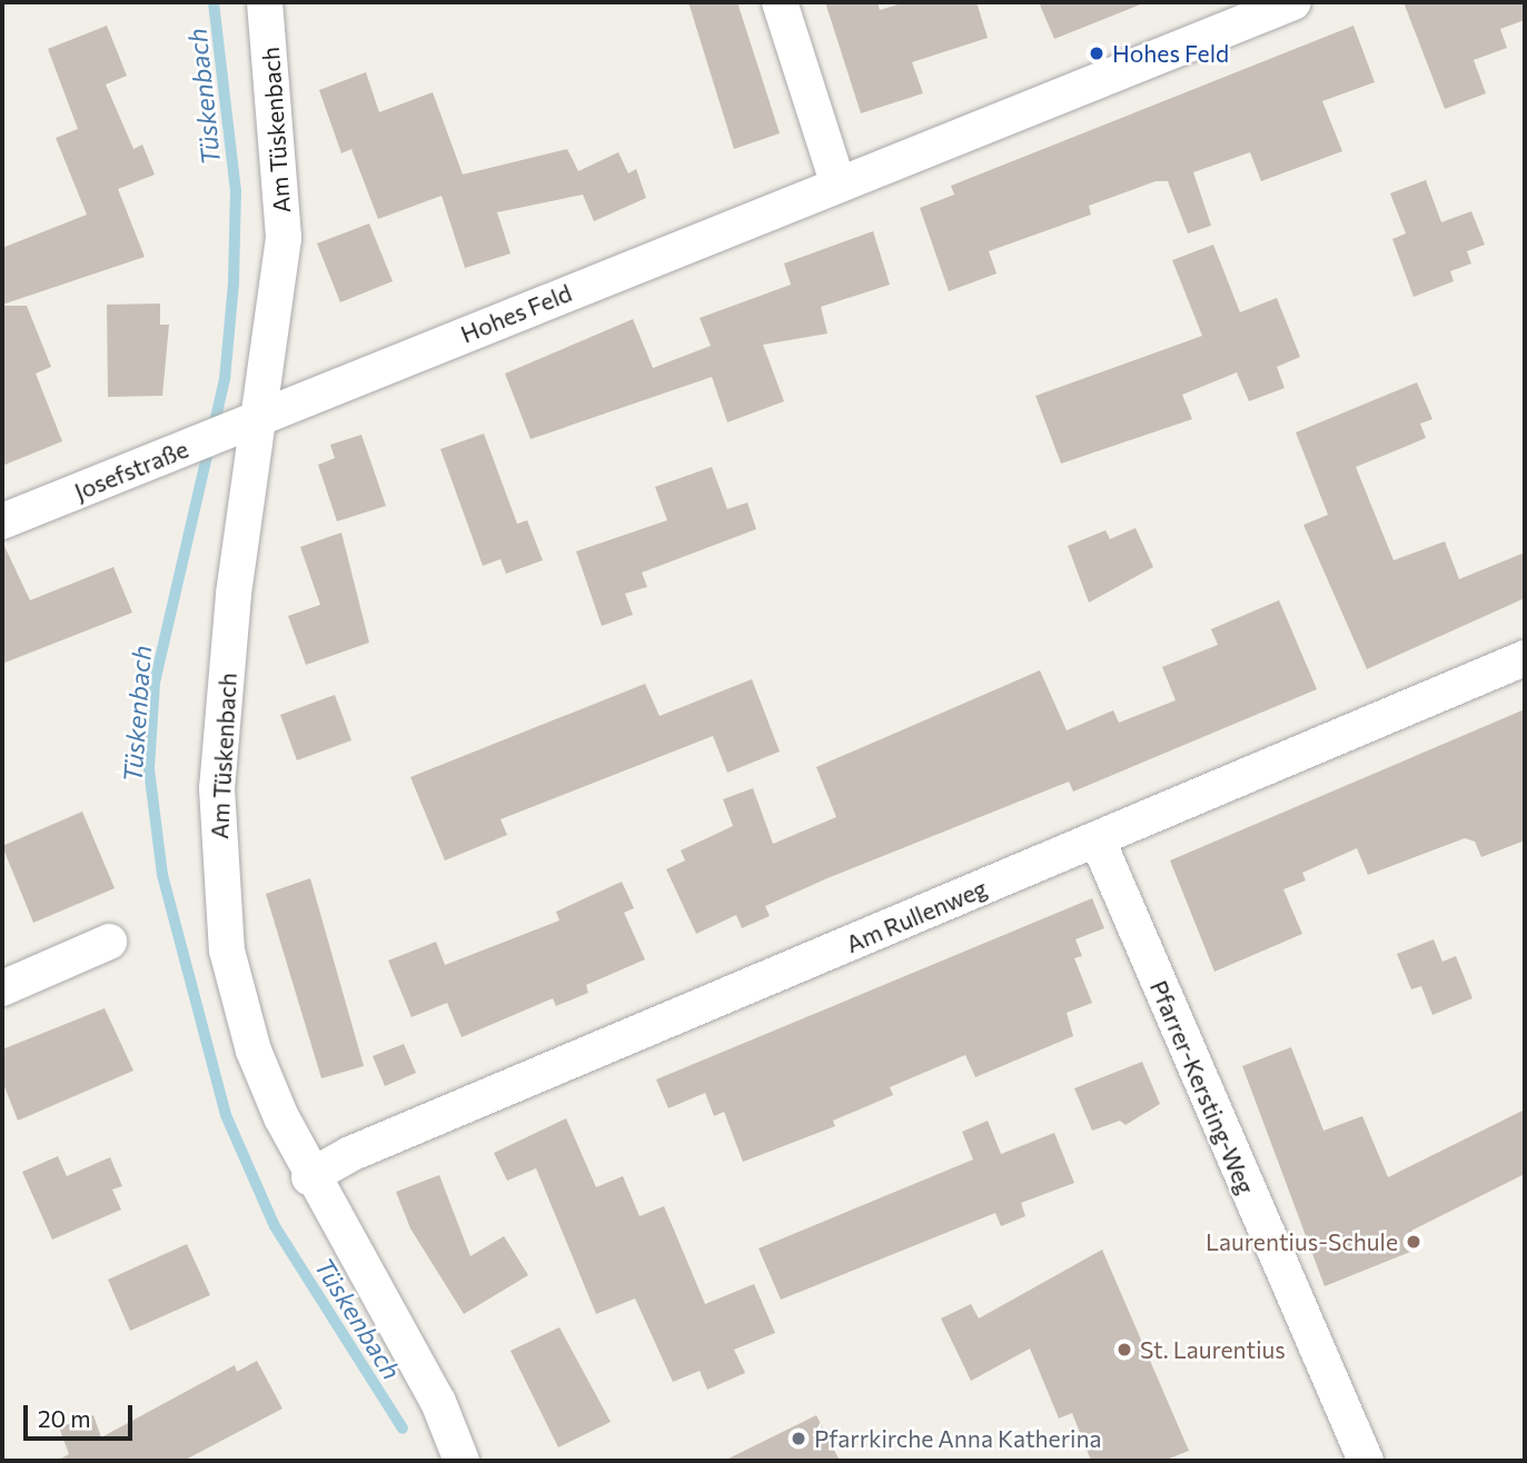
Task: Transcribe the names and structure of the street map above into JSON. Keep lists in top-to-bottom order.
{
  "streets": {
    "street": [
      "Am Tüskenbach",
      "Hohes Feld",
      "Josefstraße",
      "Am Rullenweg",
      "Pfarrer-Kersting-Weg"
    ]
  },
  "crossings": [
    ["Am Tüskenbach", "Hohes Feld"],
    ["Am Tüskenbach", "Josefstraße"],
    ["Am Tüskenbach", "Am Rullenweg"],
    ["Hohes Feld", "Josefstraße"],
    ["Am Rullenweg", "Pfarrer-Kersting-Weg"]
  ],
  "water": ["Tüskenbach"],
  "places": [
    "Hohes Feld",
    "Laurentius-Schule",
    "St. Laurentius",
    "Pfarrkirche Anna Katherina"
  ],
  "scale_bar": "20 m"
}
